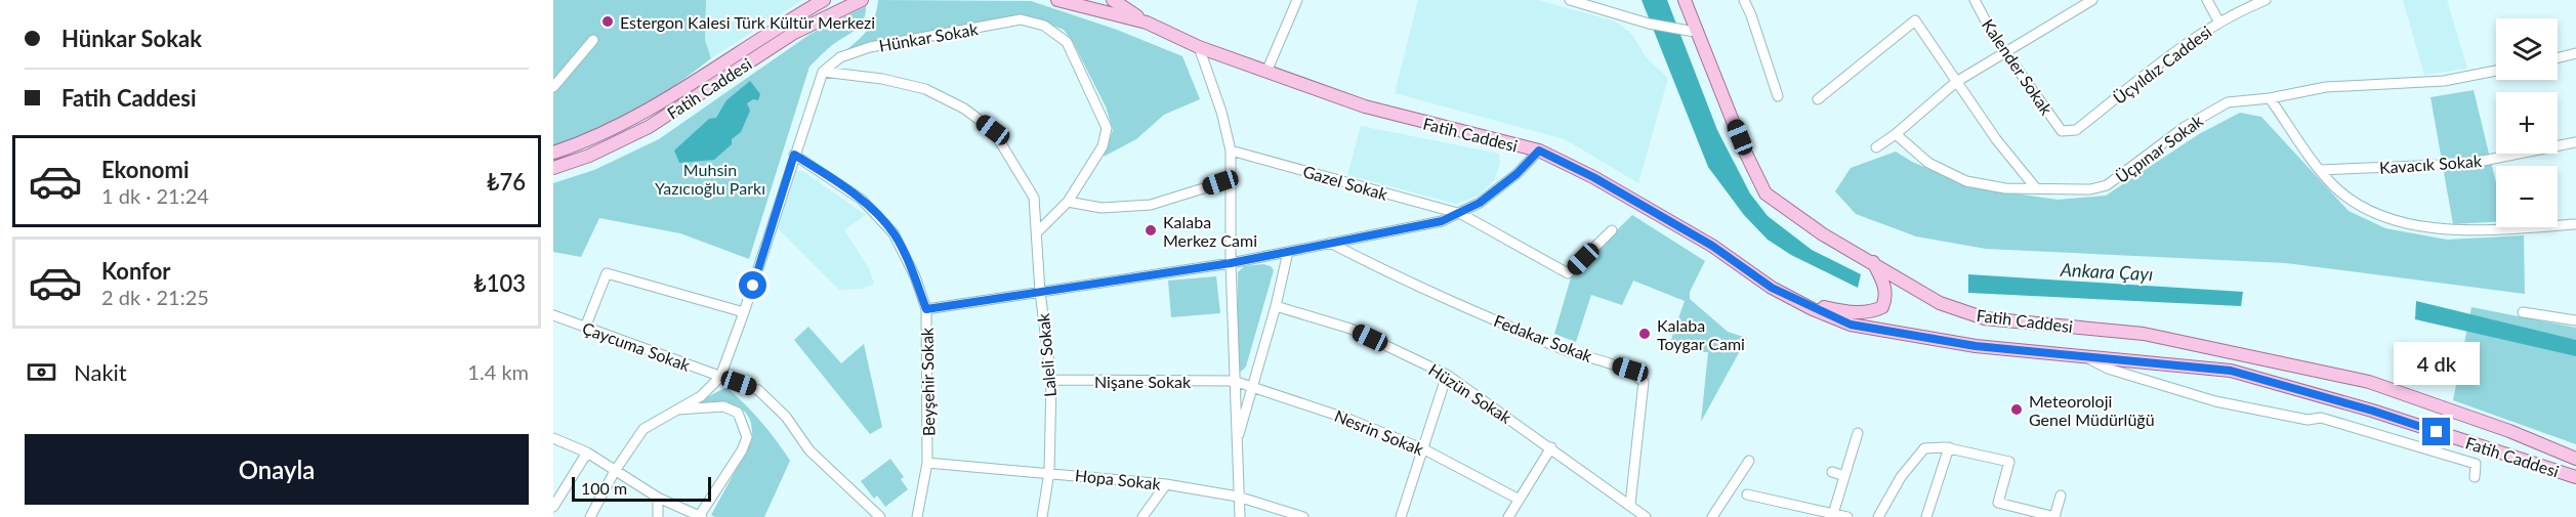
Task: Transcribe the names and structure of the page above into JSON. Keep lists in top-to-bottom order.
{
  "streets": {
    "main road": ["Fatih Caddesi"],
    "street": [
      "Hünkar Sokak",
      "Üçyıldız Caddesi",
      "Kalender Sokak",
      "Üçpınar Sokak",
      "Kavacık Sokak",
      "Gazel Sokak",
      "Fedakar Sokak",
      "Çaycuma Sokak",
      "Laleli Sokak",
      "Nişane Sokak",
      "Beyşehir Sokak",
      "Hüzün Sokak",
      "Nesrin Sokak",
      "Hopa Sokak"
    ]
  },
  "crossings": [
    ["Hünkar Sokak", "Laleli Sokak"],
    ["Üçyıldız Caddesi", "Kalender Sokak"],
    ["Fedakar Sokak", "Hüzün Sokak"],
    ["Laleli Sokak", "Nişane Sokak"],
    ["Laleli Sokak", "Hopa Sokak"],
    ["Nişane Sokak", "Nesrin Sokak"],
    ["Beyşehir Sokak", "Hopa Sokak"]
  ],
  "water": ["Ankara Çayı"],
  "parks": ["Muhsin Yazıcıoğlu Parkı"],
  "places": [
    "Estergon Kalesi Türk Kültür Merkezi",
    "Kalaba Merkez Cami",
    "Kalaba Toygar Cami",
    "Meteoroloji Genel Müdürlüğü"
  ],
  "scale_bar": "100 m",
  "page": {
    "banner": ["Hünkar Sokak", "Fatih Caddesi"],
    "map_buttons": ["+", "−"],
    "list": [
      {
        "name": "Ekonomi",
        "note": "1 dk · 21:24",
        "value": "₺76"
      },
      {
        "name": "Konfor",
        "note": "2 dk · 21:25",
        "value": "₺103"
      }
    ],
    "pay": ["Nakit", "1.4 km"],
    "bubble": "4 dk",
    "buttons": "Onayla",
    "scale": "100 m"
  }
}
